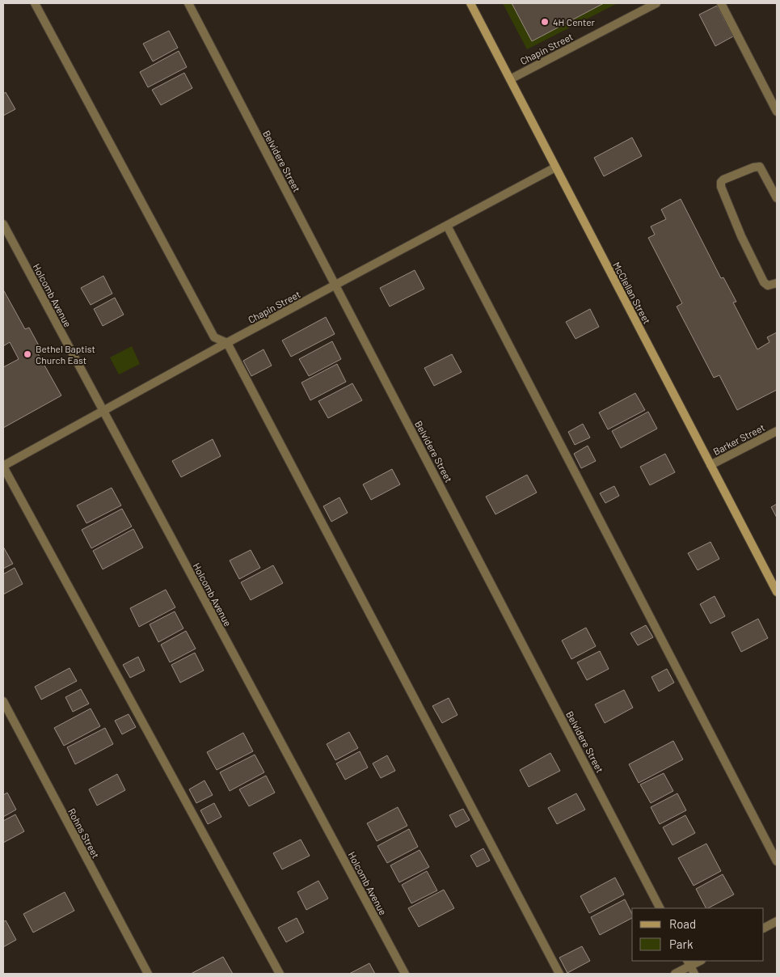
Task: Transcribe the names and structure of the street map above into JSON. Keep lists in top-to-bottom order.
{
  "streets": {
    "street": [
      "Chapin Street",
      "Belvidere Street",
      "McClellan Street",
      "Holcomb Avenue",
      "Barker Street",
      "Rohns Street"
    ]
  },
  "crossings": [
    ["Chapin Street", "Belvidere Street"],
    ["Chapin Street", "McClellan Street"],
    ["Chapin Street", "Holcomb Avenue"],
    ["McClellan Street", "Barker Street"]
  ],
  "places": ["4H Center", "Bethel Baptist Church East"],
  "legend": ["Road", "Park"]
}
